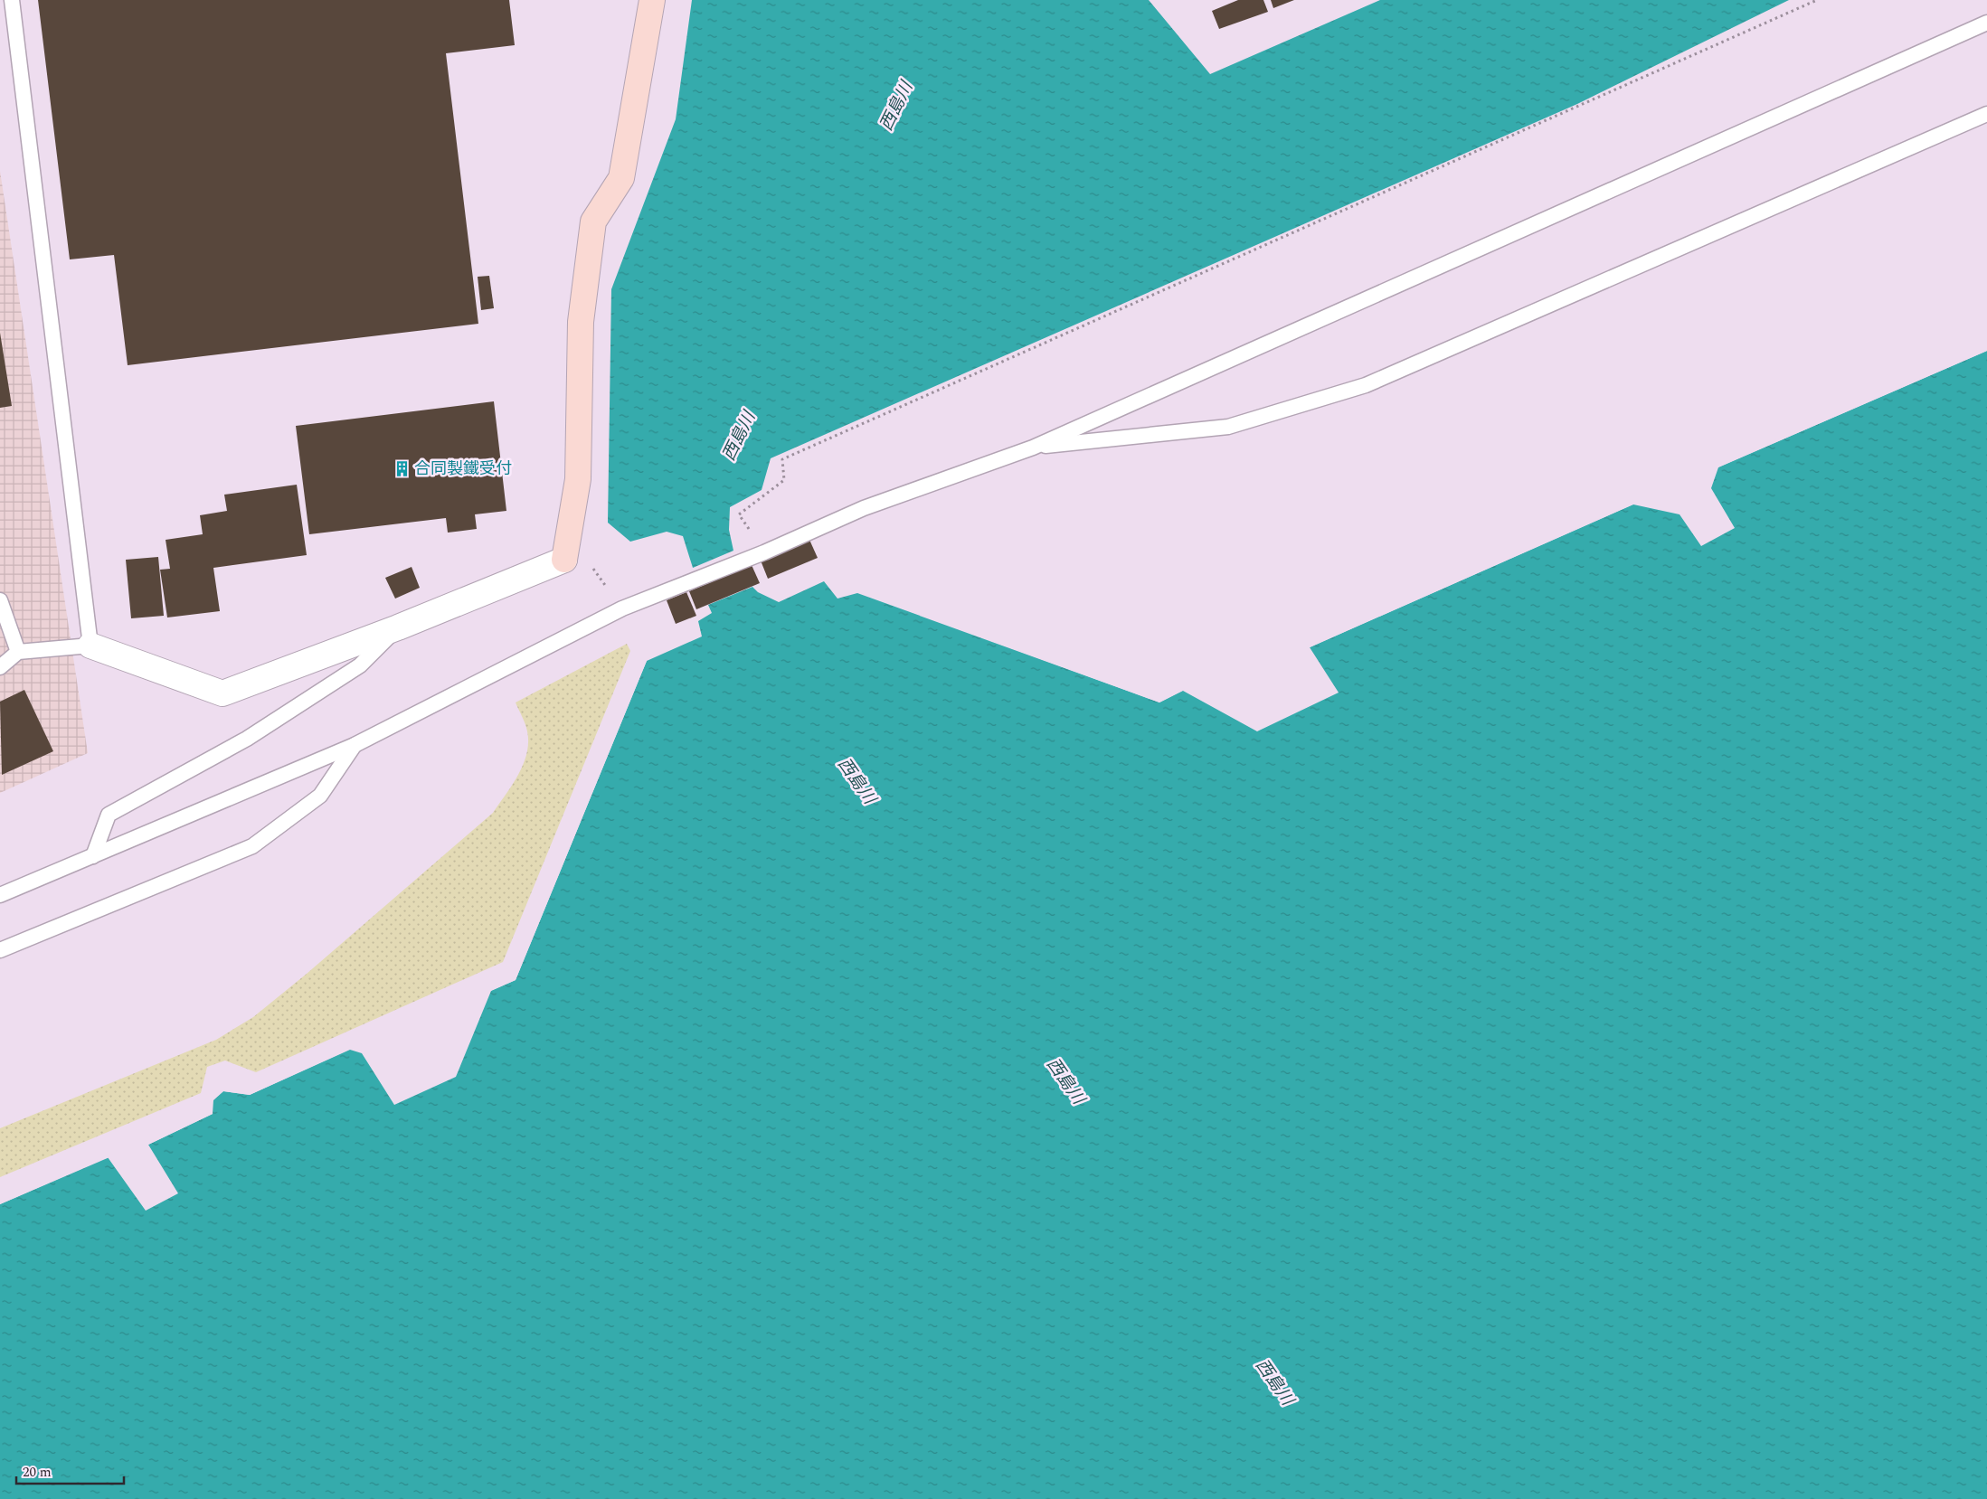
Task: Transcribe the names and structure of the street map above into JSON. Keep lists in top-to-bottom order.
{
  "water": ["西島川"],
  "places": {
    "building": ["合同製鐵受付"]
  },
  "scale_bar": "20 m"
}
